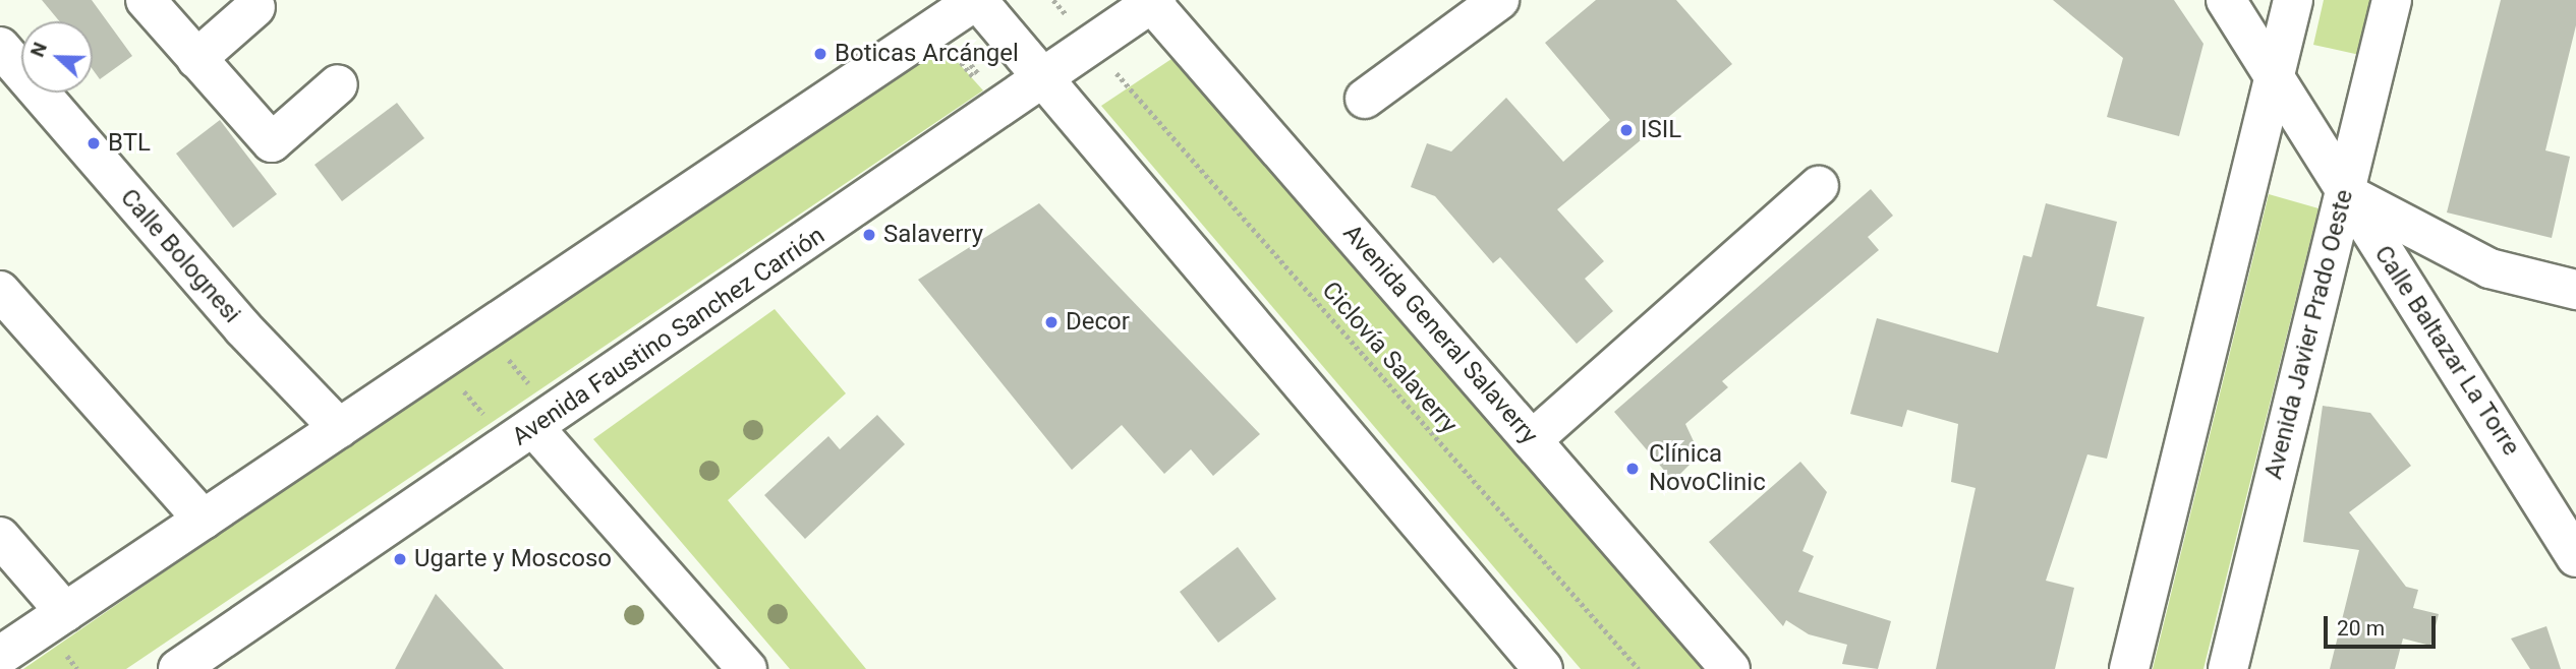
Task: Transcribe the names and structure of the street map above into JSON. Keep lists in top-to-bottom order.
{
  "streets": {
    "main road": [
      "Calle Bolognesi",
      "Avenida General Salaverry",
      "Avenida Javier Prado Oeste",
      "Avenida Faustino Sanchez Carrión",
      "Calle Baltazar La Torre"
    ],
    "path": ["Ciclovía Salaverry"]
  },
  "crossings": [
    ["Avenida General Salaverry", "Avenida Faustino Sanchez Carrión"],
    ["Avenida Javier Prado Oeste", "Calle Baltazar La Torre"]
  ],
  "places": [
    "Boticas Arcángel",
    "ISIL",
    "BTL",
    "Salaverry",
    "Decor",
    "Clínica NovoClinic",
    "Ugarte y Moscoso"
  ],
  "scale_bar": "20 m",
  "north": "left"
}
